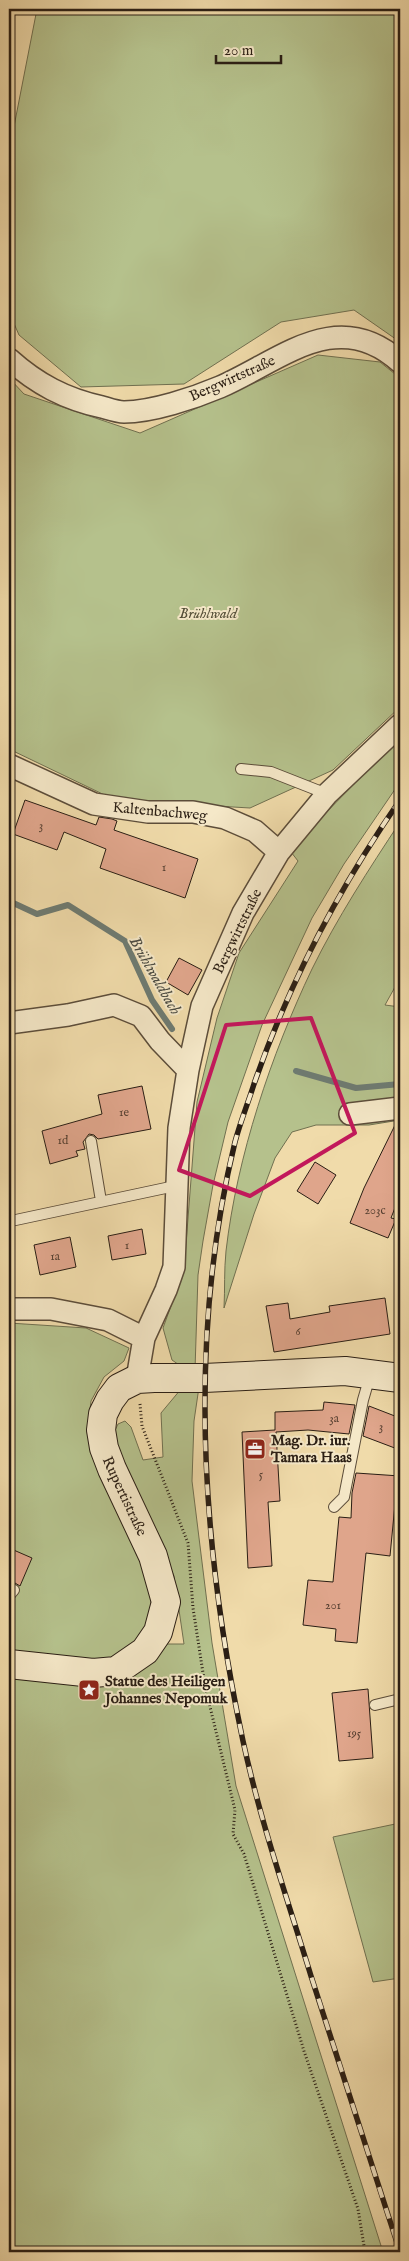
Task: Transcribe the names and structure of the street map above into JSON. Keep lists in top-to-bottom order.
{
  "streets": {
    "main road": ["Rupertistraße"],
    "street": ["Bergwirtstraße", "Kaltenbachweg"]
  },
  "crossings": [
    ["Bergwirtstraße", "Kaltenbachweg"],
    ["Bergwirtstraße", "Rupertistraße"]
  ],
  "water": ["Brühlwaldbach"],
  "parks": ["Brühlwald"],
  "places": {
    "office": ["Mag. Dr. iur. Tamara Haas"],
    "place": ["Statue des Heiligen Johannes Nepomuk"]
  },
  "house_numbers": [
    "3",
    "1",
    "1e",
    "1d",
    "203c",
    "1",
    "1a",
    "6",
    "3a",
    "3",
    "5",
    "201",
    "195"
  ],
  "scale_bar": "20 m"
}
